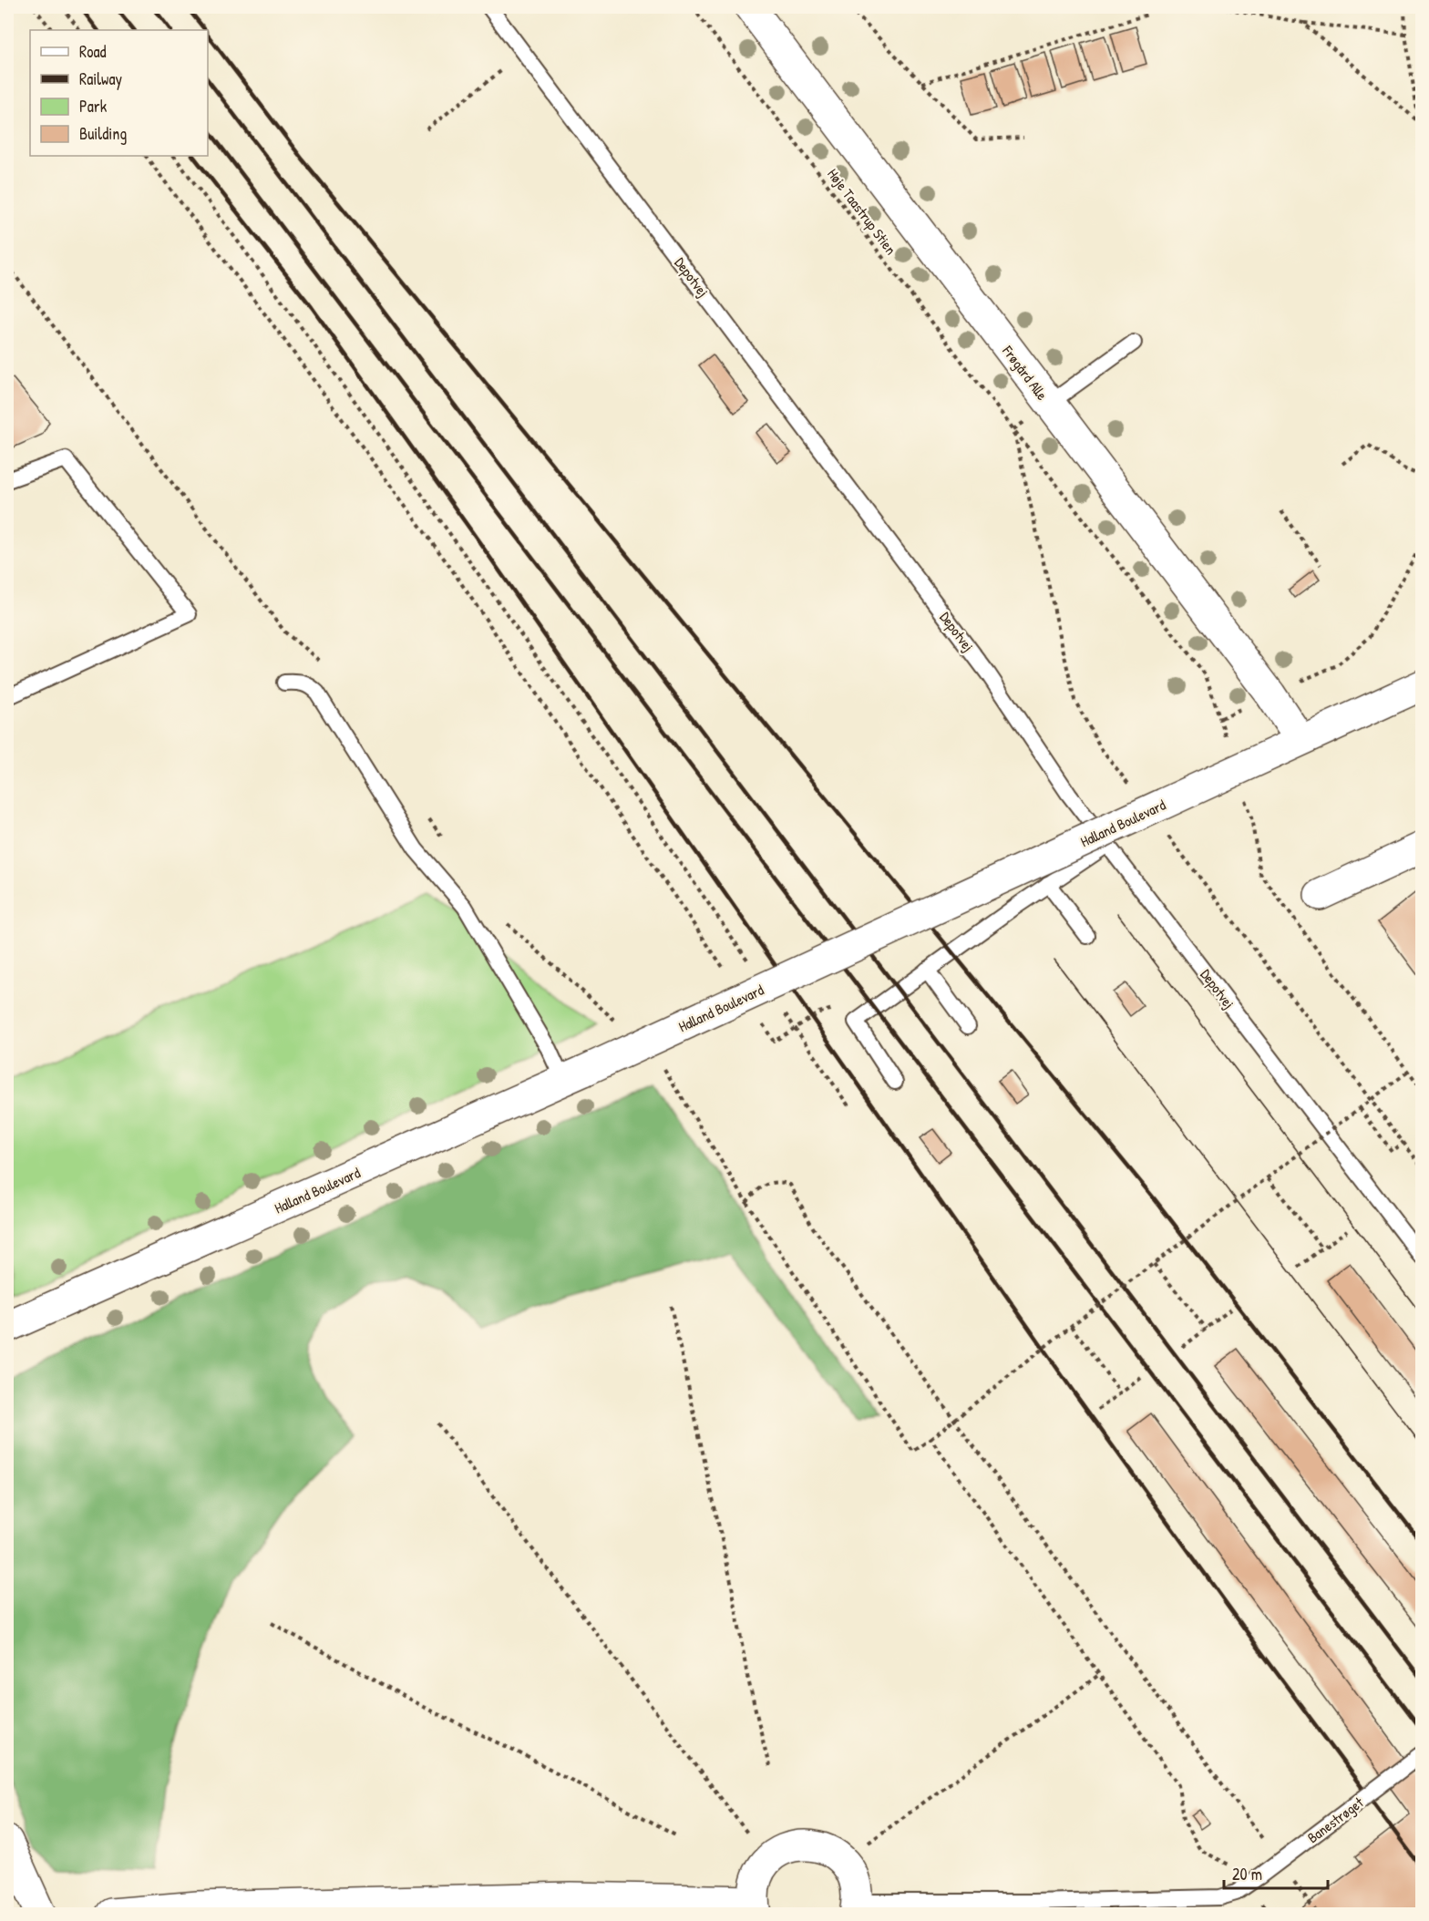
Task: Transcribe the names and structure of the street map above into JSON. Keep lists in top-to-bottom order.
{
  "streets": {
    "street": ["Frøgård Alle", "Halland Boulevard"],
    "lane": ["Depotvej", "Banestrøget"],
    "path": ["Høje Taastrup Stien"]
  },
  "crossings": [
    ["Høje Taastrup Stien", "Frøgård Alle"],
    ["Frøgård Alle", "Halland Boulevard"]
  ],
  "legend": [
    "Road",
    "Railway",
    "Park",
    "Building"
  ],
  "scale_bar": "20 m"
}
